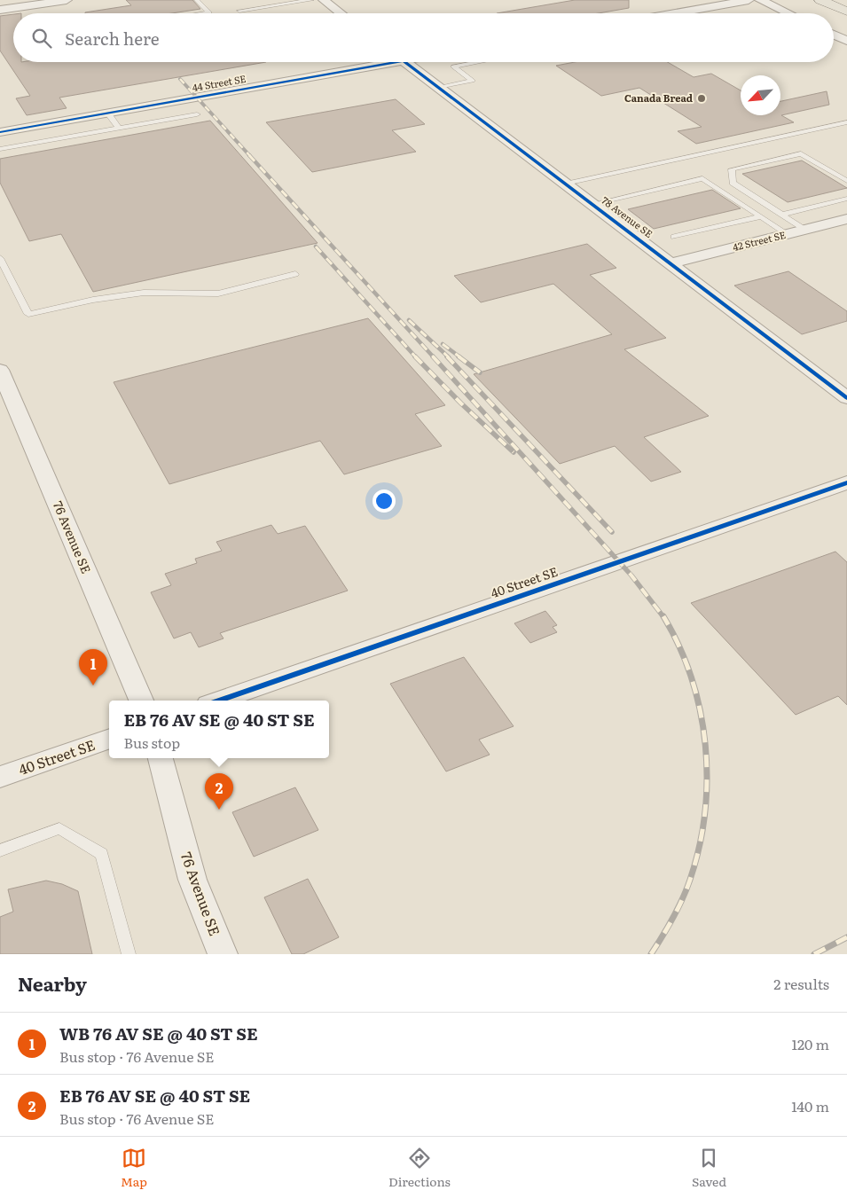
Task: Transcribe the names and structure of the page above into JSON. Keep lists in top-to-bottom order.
{
  "streets": {
    "street": [
      "44 Street SE",
      "78 Avenue SE",
      "42 Street SE",
      "76 Avenue SE",
      "40 Street SE"
    ]
  },
  "crossings": [
    ["78 Avenue SE", "42 Street SE"]
  ],
  "places": ["Canada Bread"],
  "north": "bottom left",
  "page": {
    "search": "Search here",
    "pins": ["1", "2"],
    "popup": ["EB 76 AV SE @ 40 ST SE", "Bus stop"],
    "heading": ["Nearby", "2 results"],
    "list": [
      {
        "mark": "1",
        "name": "WB 76 AV SE @ 40 ST SE",
        "note": "Bus stop · 76 Avenue SE",
        "value": "120 m"
      },
      {
        "mark": "2",
        "name": "EB 76 AV SE @ 40 ST SE",
        "note": "Bus stop · 76 Avenue SE",
        "value": "140 m"
      }
    ],
    "nav": ["Map", "Directions", "Saved"]
  }
}
